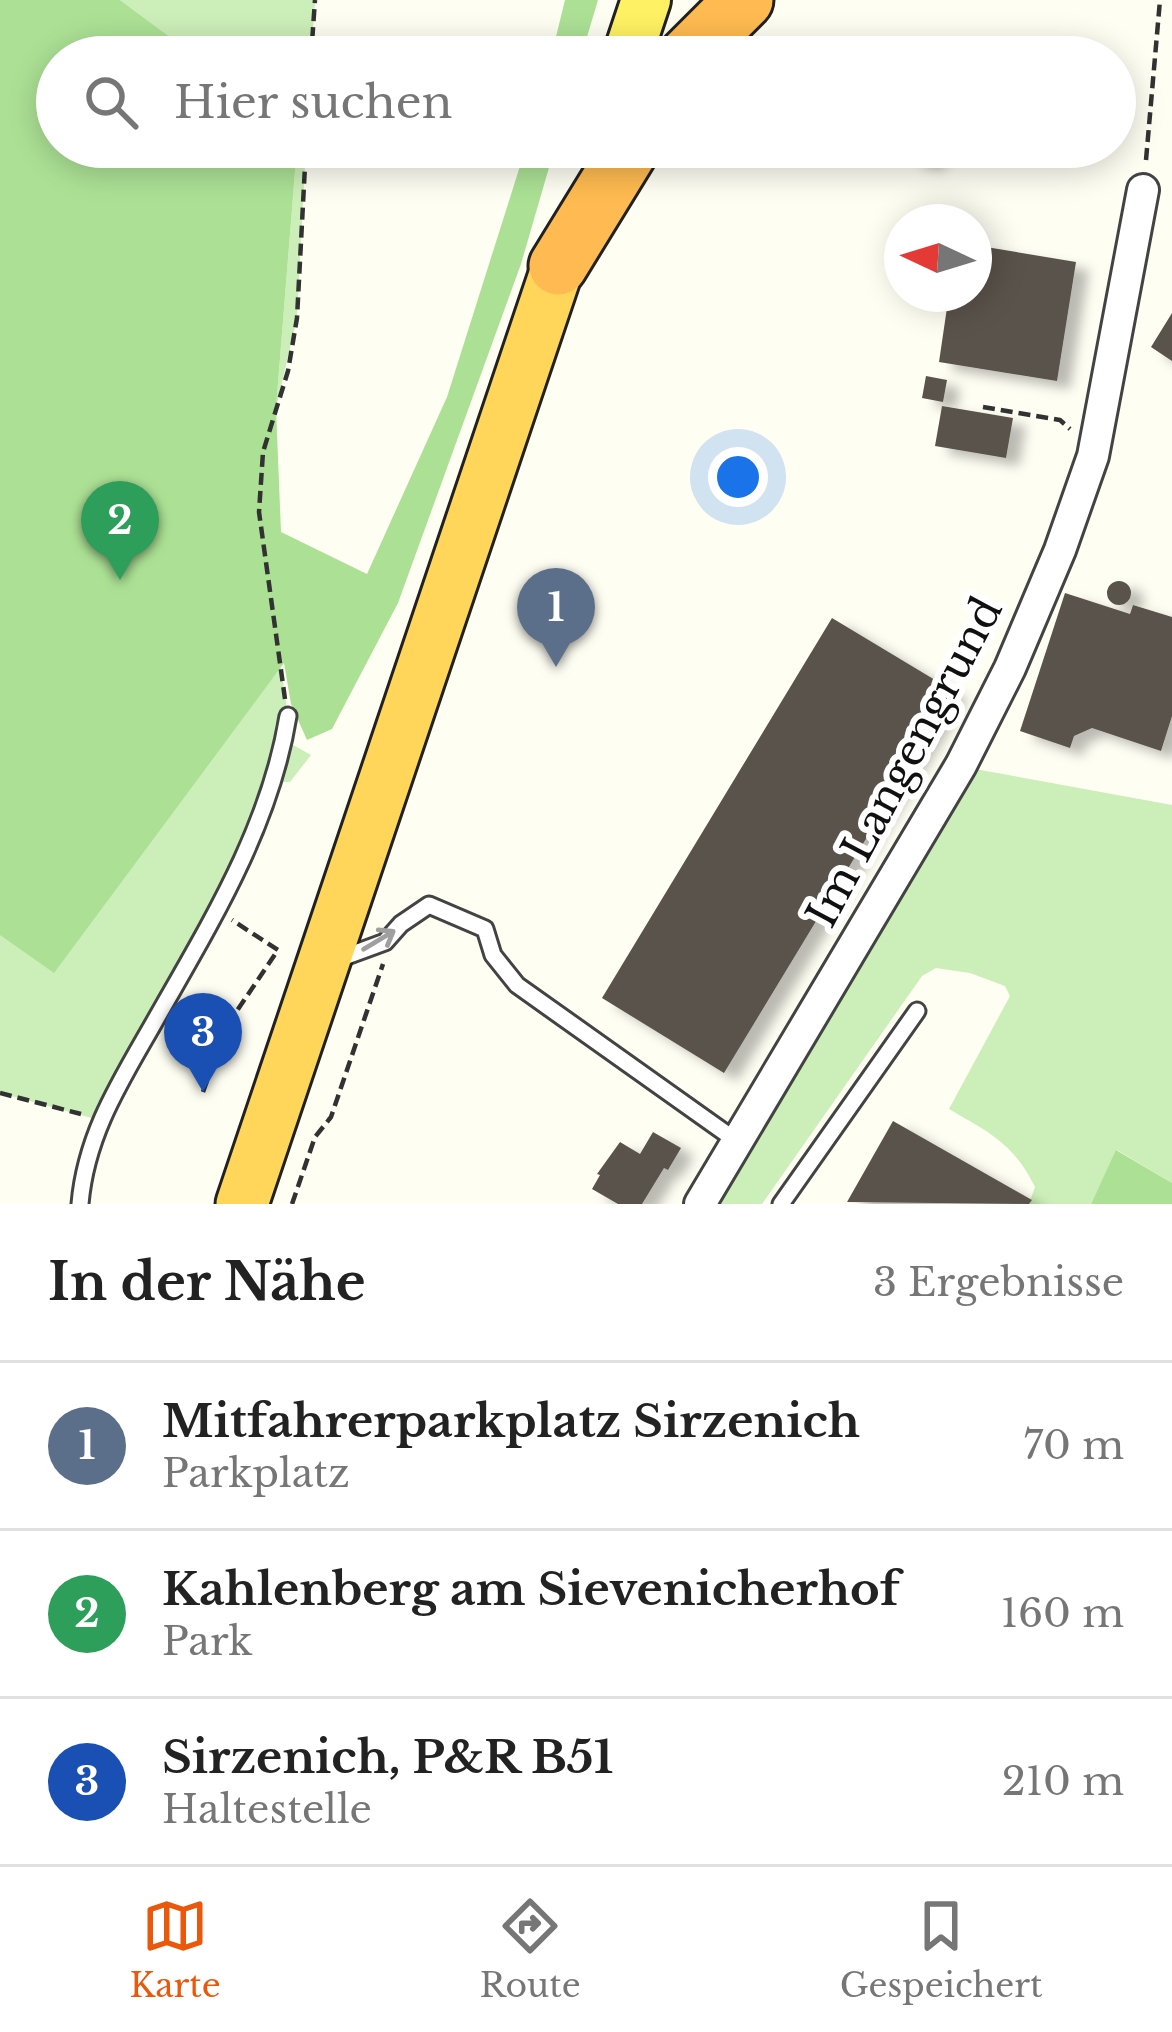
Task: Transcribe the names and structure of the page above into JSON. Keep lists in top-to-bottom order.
{
  "streets": {
    "street": ["Im Langengrund"]
  },
  "north": "left",
  "page": {
    "search": "Hier suchen",
    "pins": ["2", "1", "3"],
    "heading": ["In der Nähe", "3 Ergebnisse"],
    "list": [
      {
        "mark": "1",
        "name": "Mitfahrerparkplatz Sirzenich",
        "note": "Parkplatz",
        "value": "70 m"
      },
      {
        "mark": "2",
        "name": "Kahlenberg am Sievenicherhof",
        "note": "Park",
        "value": "160 m"
      },
      {
        "mark": "3",
        "name": "Sirzenich, P&R B51",
        "note": "Haltestelle",
        "value": "210 m"
      }
    ],
    "nav": ["Karte", "Route", "Gespeichert"]
  }
}
